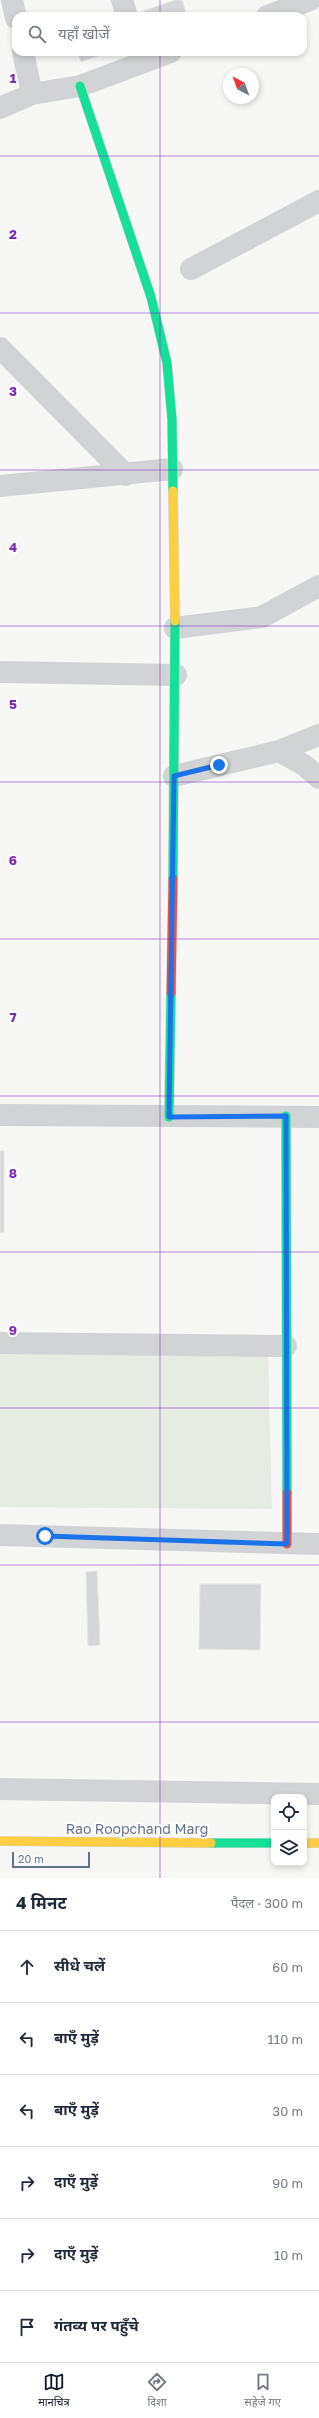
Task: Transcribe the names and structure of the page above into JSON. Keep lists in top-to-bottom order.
{
  "streets": {
    "street": ["Rao Roopchand Marg"]
  },
  "scale_bar": "20 m",
  "north": "top left",
  "page": {
    "search": "यहाँ खोजें",
    "scale": "20 m",
    "heading": ["4 मिनट", "पैदल · 300 m"],
    "list": [
      ["सीधे चलें", "60 m"],
      ["बाएँ मुड़ें", "110 m"],
      ["बाएँ मुड़ें", "30 m"],
      ["दाएँ मुड़ें", "90 m"],
      ["दाएँ मुड़ें", "10 m"],
      "गंतव्य पर पहुँचे"
    ],
    "nav": ["मानचित्र", "दिशा", "सहेजे गए"]
  },
  "grid": {
    "rows": [
      "1",
      "2",
      "3",
      "4",
      "5",
      "6",
      "7",
      "8",
      "9"
    ]
  }
}
